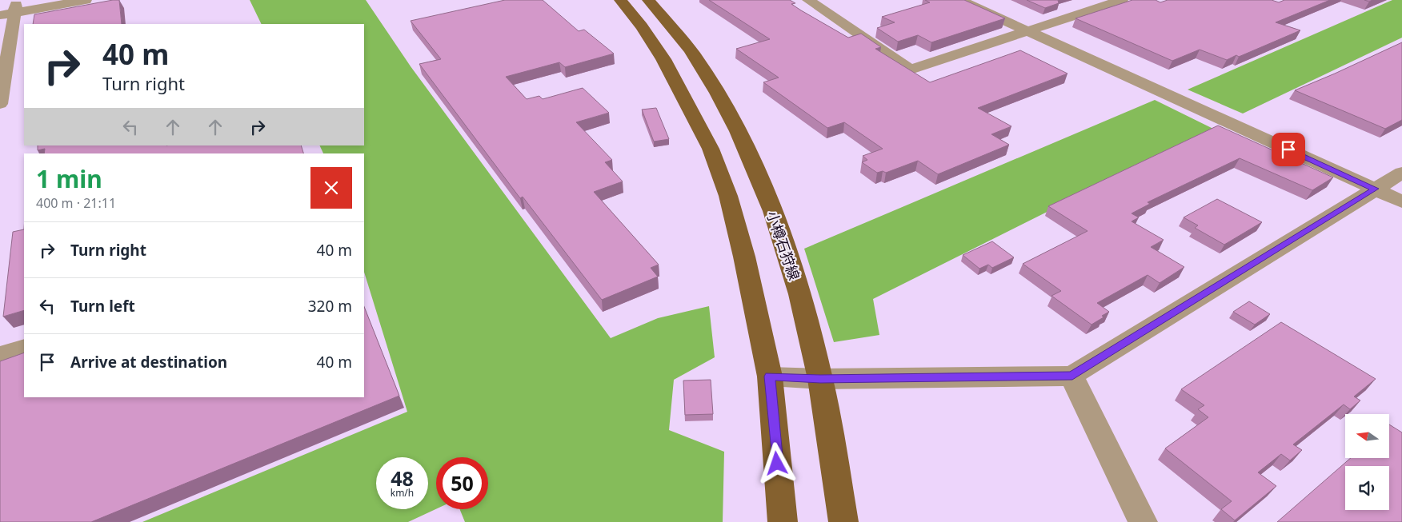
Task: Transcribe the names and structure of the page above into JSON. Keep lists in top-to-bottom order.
{
  "streets": {
    "main road": ["小樽石狩線"]
  },
  "north": "left",
  "page": {
    "turn": ["40 m", "Turn right"],
    "heading": ["1 min", "400 m · 21:11"],
    "list": [
      {
        "name": "Turn right",
        "value": "40 m"
      },
      {
        "name": "Turn left",
        "value": "320 m"
      },
      {
        "name": "Arrive at destination",
        "value": "40 m"
      }
    ],
    "speed": "48 km/h",
    "limit": "50"
  }
}
